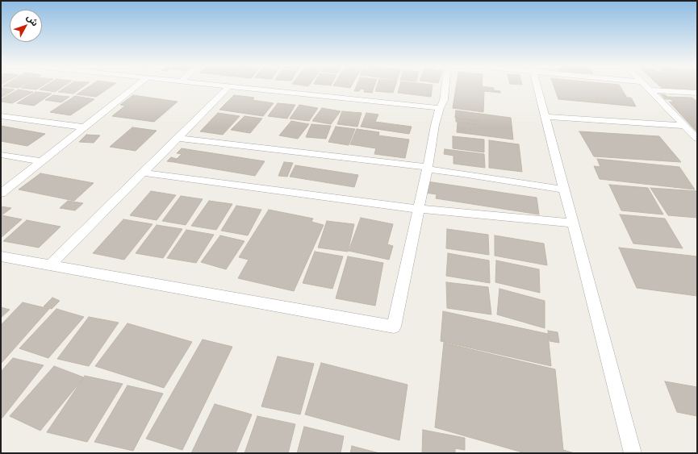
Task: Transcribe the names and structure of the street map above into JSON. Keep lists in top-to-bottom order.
{
  "north": "top right"
}
